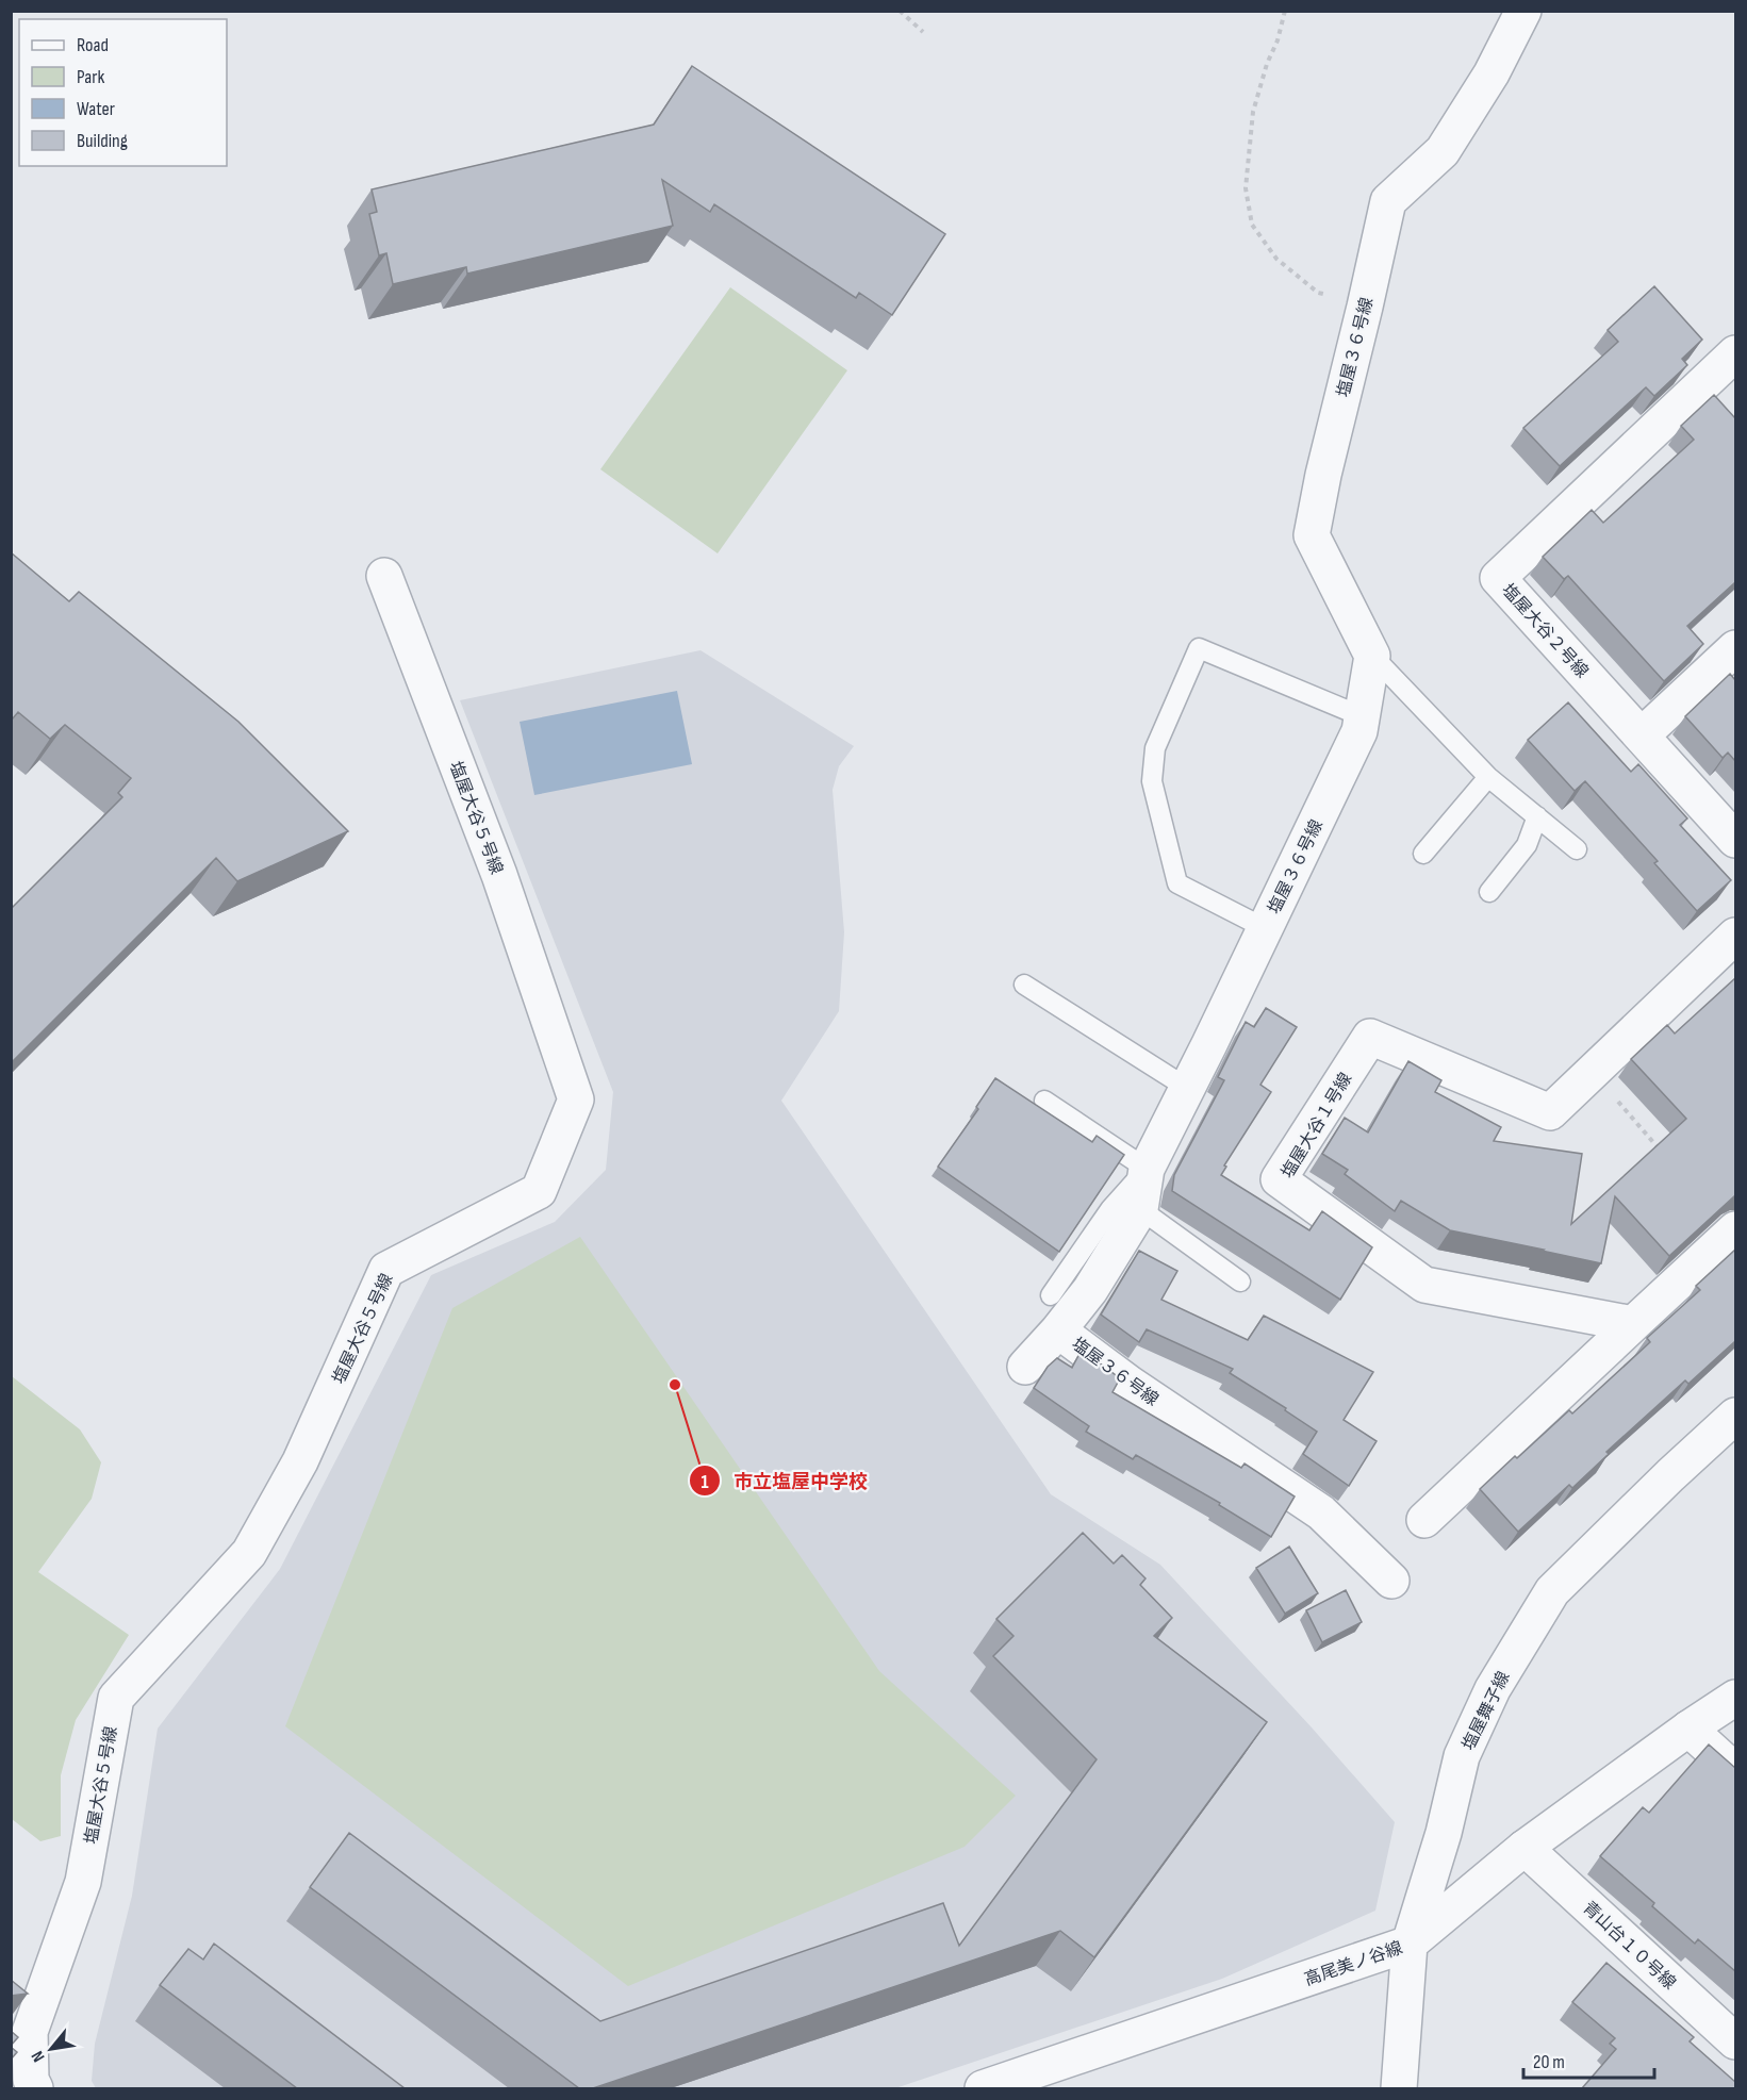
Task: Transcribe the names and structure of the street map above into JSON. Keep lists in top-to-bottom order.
{
  "streets": {
    "street": [
      "塩屋３６号線",
      "塩屋大谷２号線",
      "塩屋大谷５号線",
      "塩屋大谷１号線",
      "塩屋舞子線",
      "青山台１０号線",
      "高尾美ノ谷線"
    ]
  },
  "crossings": [
    ["塩屋舞子線", "高尾美ノ谷線"],
    ["青山台１０号線", "高尾美ノ谷線"]
  ],
  "places": ["市立塩屋中学校"],
  "legend": [
    "Road",
    "Park",
    "Water",
    "Building"
  ],
  "scale_bar": "20 m",
  "north": "bottom left"
}
